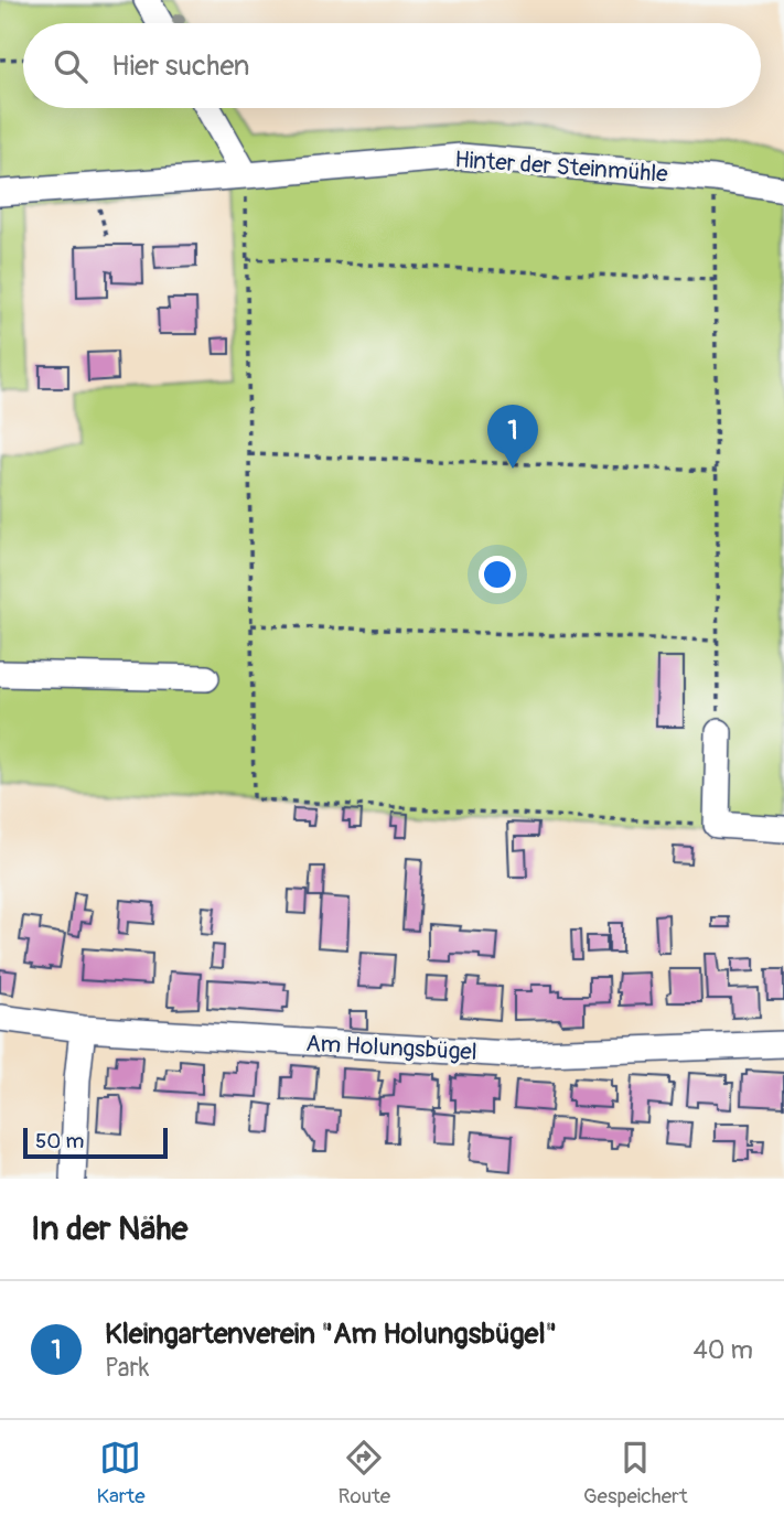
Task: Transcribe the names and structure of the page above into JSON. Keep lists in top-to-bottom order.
{
  "streets": {
    "street": ["Hinter der Steinmühle", "Am Holungsbügel"]
  },
  "scale_bar": "50 m",
  "page": {
    "search": "Hier suchen",
    "pins": "1",
    "scale": "50 m",
    "heading": "In der Nähe",
    "list": [
      {
        "mark": "1",
        "name": "Kleingartenverein \"Am Holungsbügel\"",
        "note": "Park",
        "value": "40 m"
      }
    ],
    "nav": ["Karte", "Route", "Gespeichert"]
  }
}
